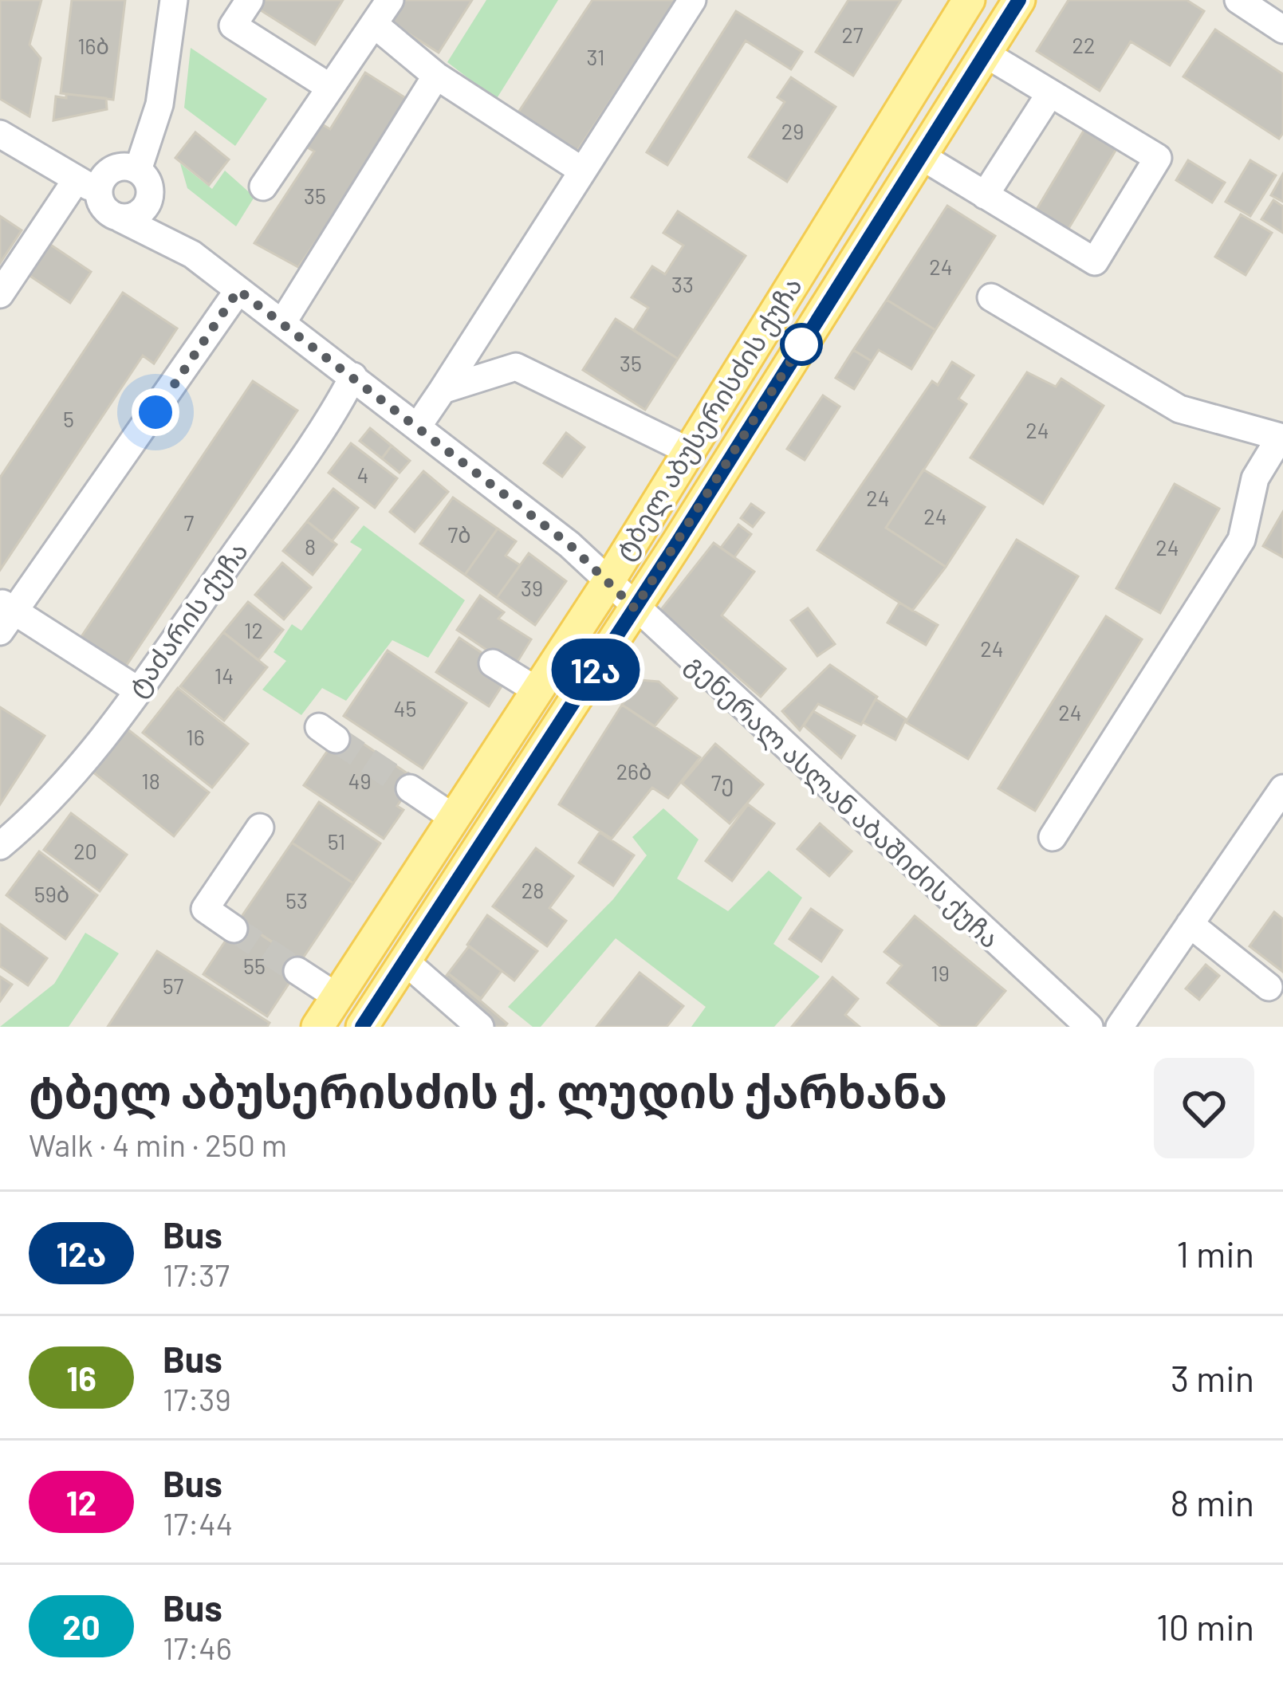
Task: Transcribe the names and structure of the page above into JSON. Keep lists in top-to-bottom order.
{
  "streets": {
    "main road": ["ტბელ აბუსერისძის ქუჩა"],
    "street": ["ტაძარის ქუჩა", "გენერალ ასლან აბაშიძის ქუჩა"]
  },
  "crossings": [
    ["ტბელ აბუსერისძის ქუჩა", "გენერალ ასლან აბაშიძის ქუჩა"],
    ["ტაძარის ქუჩა", "გენერალ ასლან აბაშიძის ქუჩა"]
  ],
  "lines": ["bus line 12ა"],
  "house_numbers": [
    "27",
    "22",
    "16ბ",
    "31",
    "29",
    "35",
    "24",
    "33",
    "35",
    "5",
    "24",
    "4",
    "24",
    "24",
    "7",
    "7ბ",
    "8",
    "24",
    "39",
    "12",
    "24",
    "14",
    "45",
    "24",
    "16",
    "26ბ",
    "18",
    "49",
    "7ე",
    "51",
    "20",
    "28",
    "59ბ",
    "53",
    "55",
    "19",
    "57"
  ],
  "page": {
    "on_map": "12ა",
    "heading": ["ტბელ აბუსერისძის ქ. ლუდის ქარხანა", "Walk · 4 min · 250 m"],
    "list": [
      {
        "mark": "12ა",
        "name": "Bus",
        "note": "17:37",
        "value": "1 min"
      },
      {
        "mark": "16",
        "name": "Bus",
        "note": "17:39",
        "value": "3 min"
      },
      {
        "mark": "12",
        "name": "Bus",
        "note": "17:44",
        "value": "8 min"
      },
      {
        "mark": "20",
        "name": "Bus",
        "note": "17:46",
        "value": "10 min"
      }
    ]
  }
}
